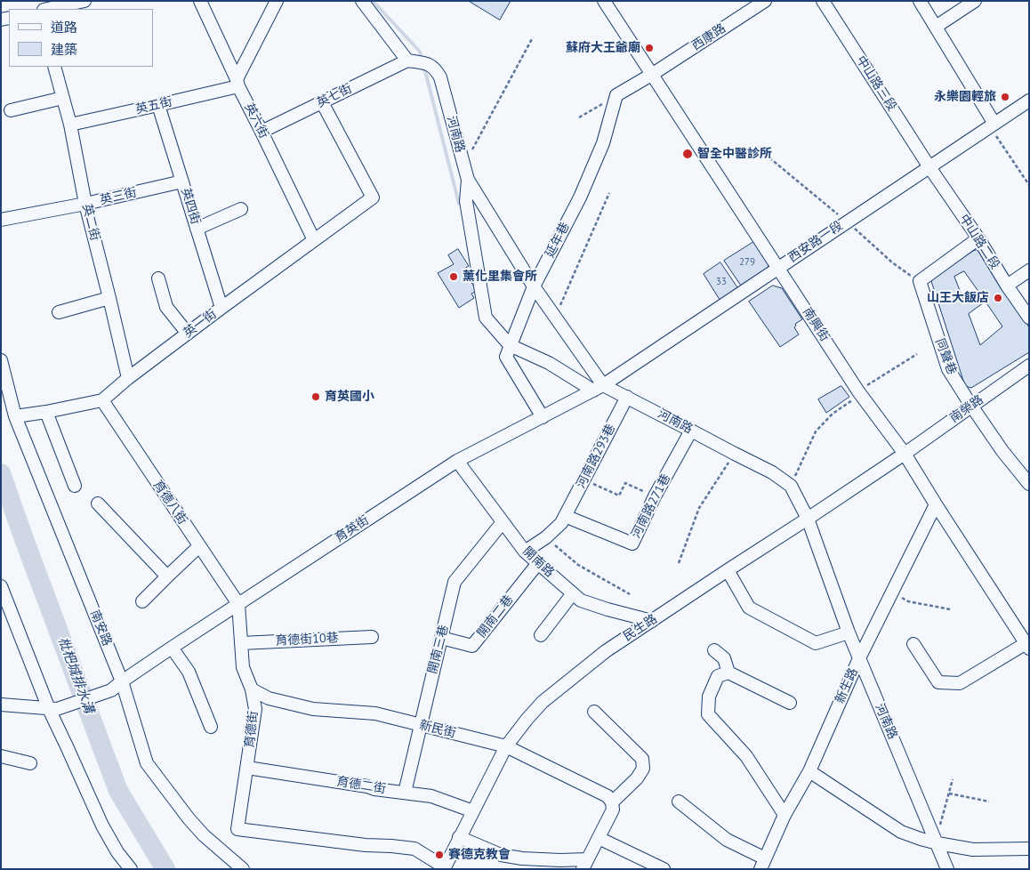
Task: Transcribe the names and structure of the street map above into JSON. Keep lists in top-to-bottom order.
{
  "streets": {
    "street": [
      "西康路",
      "中山路三段",
      "英七街",
      "英五街",
      "英六街",
      "河南路",
      "英三街",
      "英四街",
      "英二街",
      "延年巷",
      "西安路一段",
      "中山路二段",
      "英一街",
      "南興街",
      "同聲巷",
      "南榮路",
      "河南路293巷",
      "育德八街",
      "河南路271巷",
      "育英街",
      "開南路",
      "開南二巷",
      "南安路",
      "民生路",
      "育德街10巷",
      "開南三巷",
      "新生路",
      "育德街",
      "新民街",
      "育德二街"
    ]
  },
  "crossings": [
    ["西康路", "南興街"],
    ["中山路三段", "西安路一段"],
    ["中山路三段", "中山路二段"],
    ["英七街", "英六街"],
    ["英七街", "河南路"],
    ["英七街", "英一街"],
    ["英五街", "英六街"],
    ["英五街", "英四街"],
    ["英五街", "英二街"],
    ["英六街", "英一街"],
    ["河南路", "延年巷"],
    ["河南路", "西安路一段"],
    ["河南路", "河南路293巷"],
    ["河南路", "河南路271巷"],
    ["河南路", "育英街"],
    ["河南路", "民生路"],
    ["河南路", "新生路"],
    ["英三街", "英四街"],
    ["英三街", "英二街"],
    ["英四街", "英一街"],
    ["英二街", "英一街"],
    ["延年巷", "育英街"],
    ["西安路一段", "中山路二段"],
    ["西安路一段", "南興街"],
    ["西安路一段", "育英街"],
    ["英一街", "育德八街"],
    ["英一街", "南安路"],
    ["南興街", "南榮路"],
    ["南興街", "民生路"],
    ["南興街", "新生路"],
    ["同聲巷", "南榮路"],
    ["南榮路", "民生路"],
    ["河南路293巷", "河南路271巷"],
    ["河南路293巷", "開南路"],
    ["育德八街", "育英街"],
    ["育德八街", "育德街"],
    ["育英街", "開南路"],
    ["育英街", "南安路"],
    ["育英街", "育德街"],
    ["開南路", "開南二巷"],
    ["開南路", "民生路"],
    ["開南路", "開南三巷"],
    ["開南二巷", "開南三巷"],
    ["民生路", "育德街"],
    ["民生路", "新民街"],
    ["民生路", "育德二街"],
    ["育德街10巷", "育德街"],
    ["開南三巷", "新民街"],
    ["開南三巷", "育德二街"],
    ["育德街", "新民街"],
    ["育德街", "育德二街"]
  ],
  "water": ["枇杷城排水溝"],
  "places": [
    "蘇府大王爺廟",
    "永樂園輕旅",
    "智全中醫診所",
    "薰化里集會所",
    "山王大飯店",
    "育英國小",
    "賽德克教會"
  ],
  "house_numbers": ["279", "33"],
  "legend": ["道路", "建築"]
}
